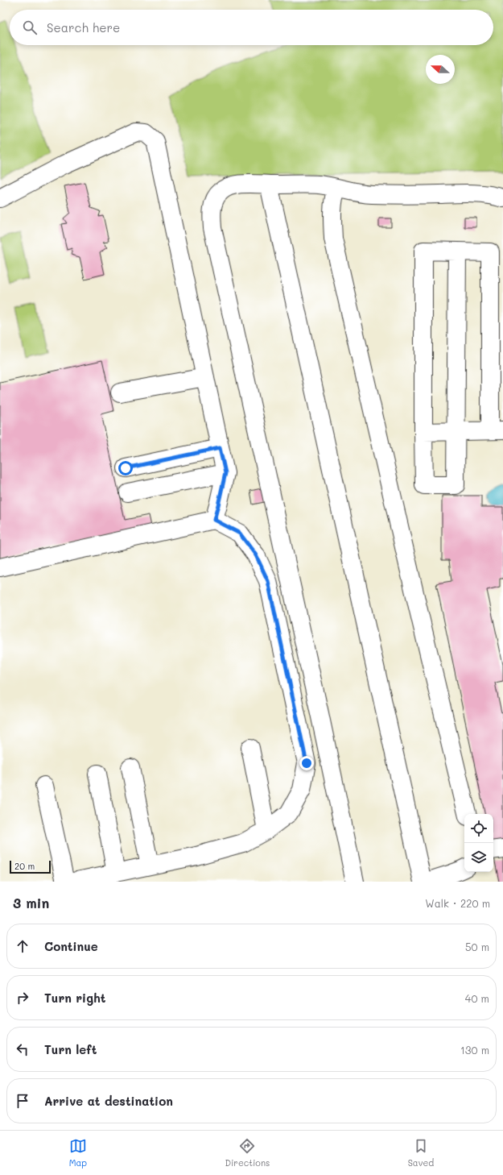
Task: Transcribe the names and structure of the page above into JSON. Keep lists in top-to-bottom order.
{
  "scale_bar": "20 m",
  "north": "left",
  "page": {
    "search": "Search here",
    "scale": "20 m",
    "heading": ["3 min", "Walk · 220 m"],
    "list": [
      ["Continue", "50 m"],
      ["Turn right", "40 m"],
      ["Turn left", "130 m"],
      "Arrive at destination"
    ],
    "nav": ["Map", "Directions", "Saved"]
  }
}
